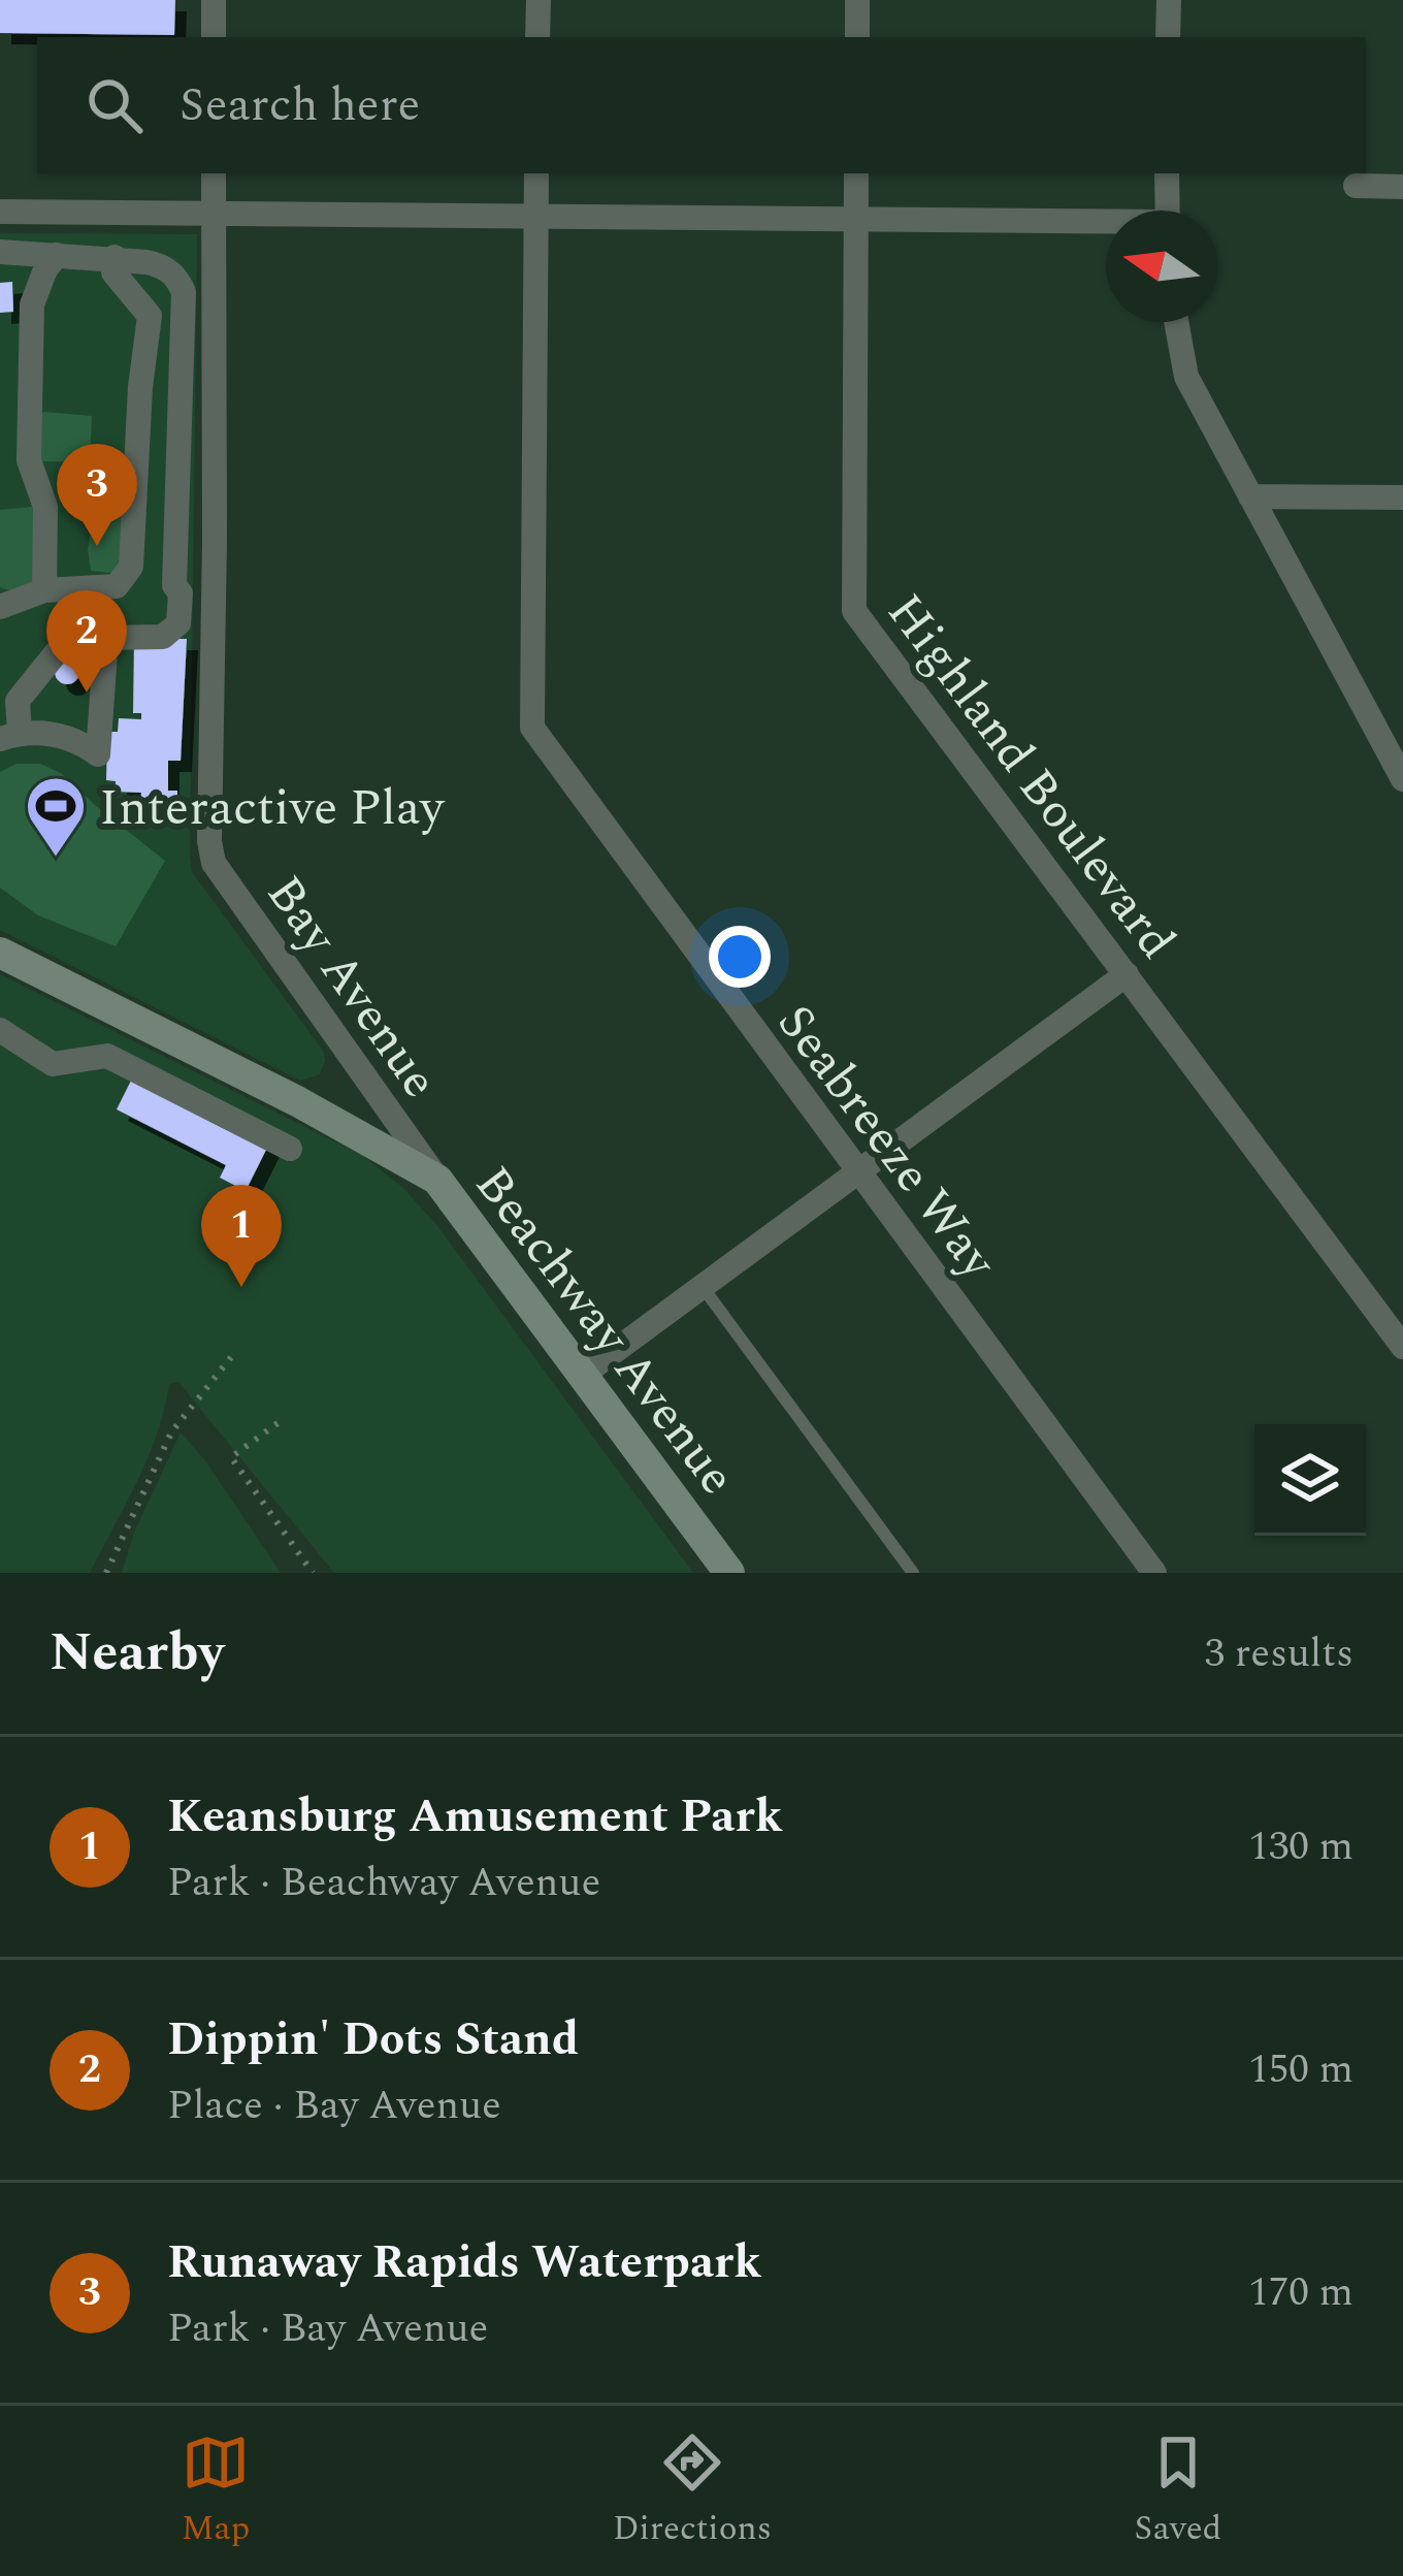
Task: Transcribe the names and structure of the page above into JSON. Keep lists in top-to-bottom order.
{
  "streets": {
    "street": [
      "Highland Boulevard",
      "Bay Avenue",
      "Seabreeze Way",
      "Beachway Avenue"
    ]
  },
  "crossings": [
    ["Bay Avenue", "Beachway Avenue"]
  ],
  "places": {
    "sports": ["Interactive Play"]
  },
  "north": "left",
  "page": {
    "search": "Search here",
    "pins": ["3", "2", "1"],
    "heading": ["Nearby", "3 results"],
    "list": [
      {
        "mark": "1",
        "name": "Keansburg Amusement Park",
        "note": "Park · Beachway Avenue",
        "value": "130 m"
      },
      {
        "mark": "2",
        "name": "Dippin' Dots Stand",
        "note": "Place · Bay Avenue",
        "value": "150 m"
      },
      {
        "mark": "3",
        "name": "Runaway Rapids Waterpark",
        "note": "Park · Bay Avenue",
        "value": "170 m"
      }
    ],
    "nav": ["Map", "Directions", "Saved"]
  }
}
